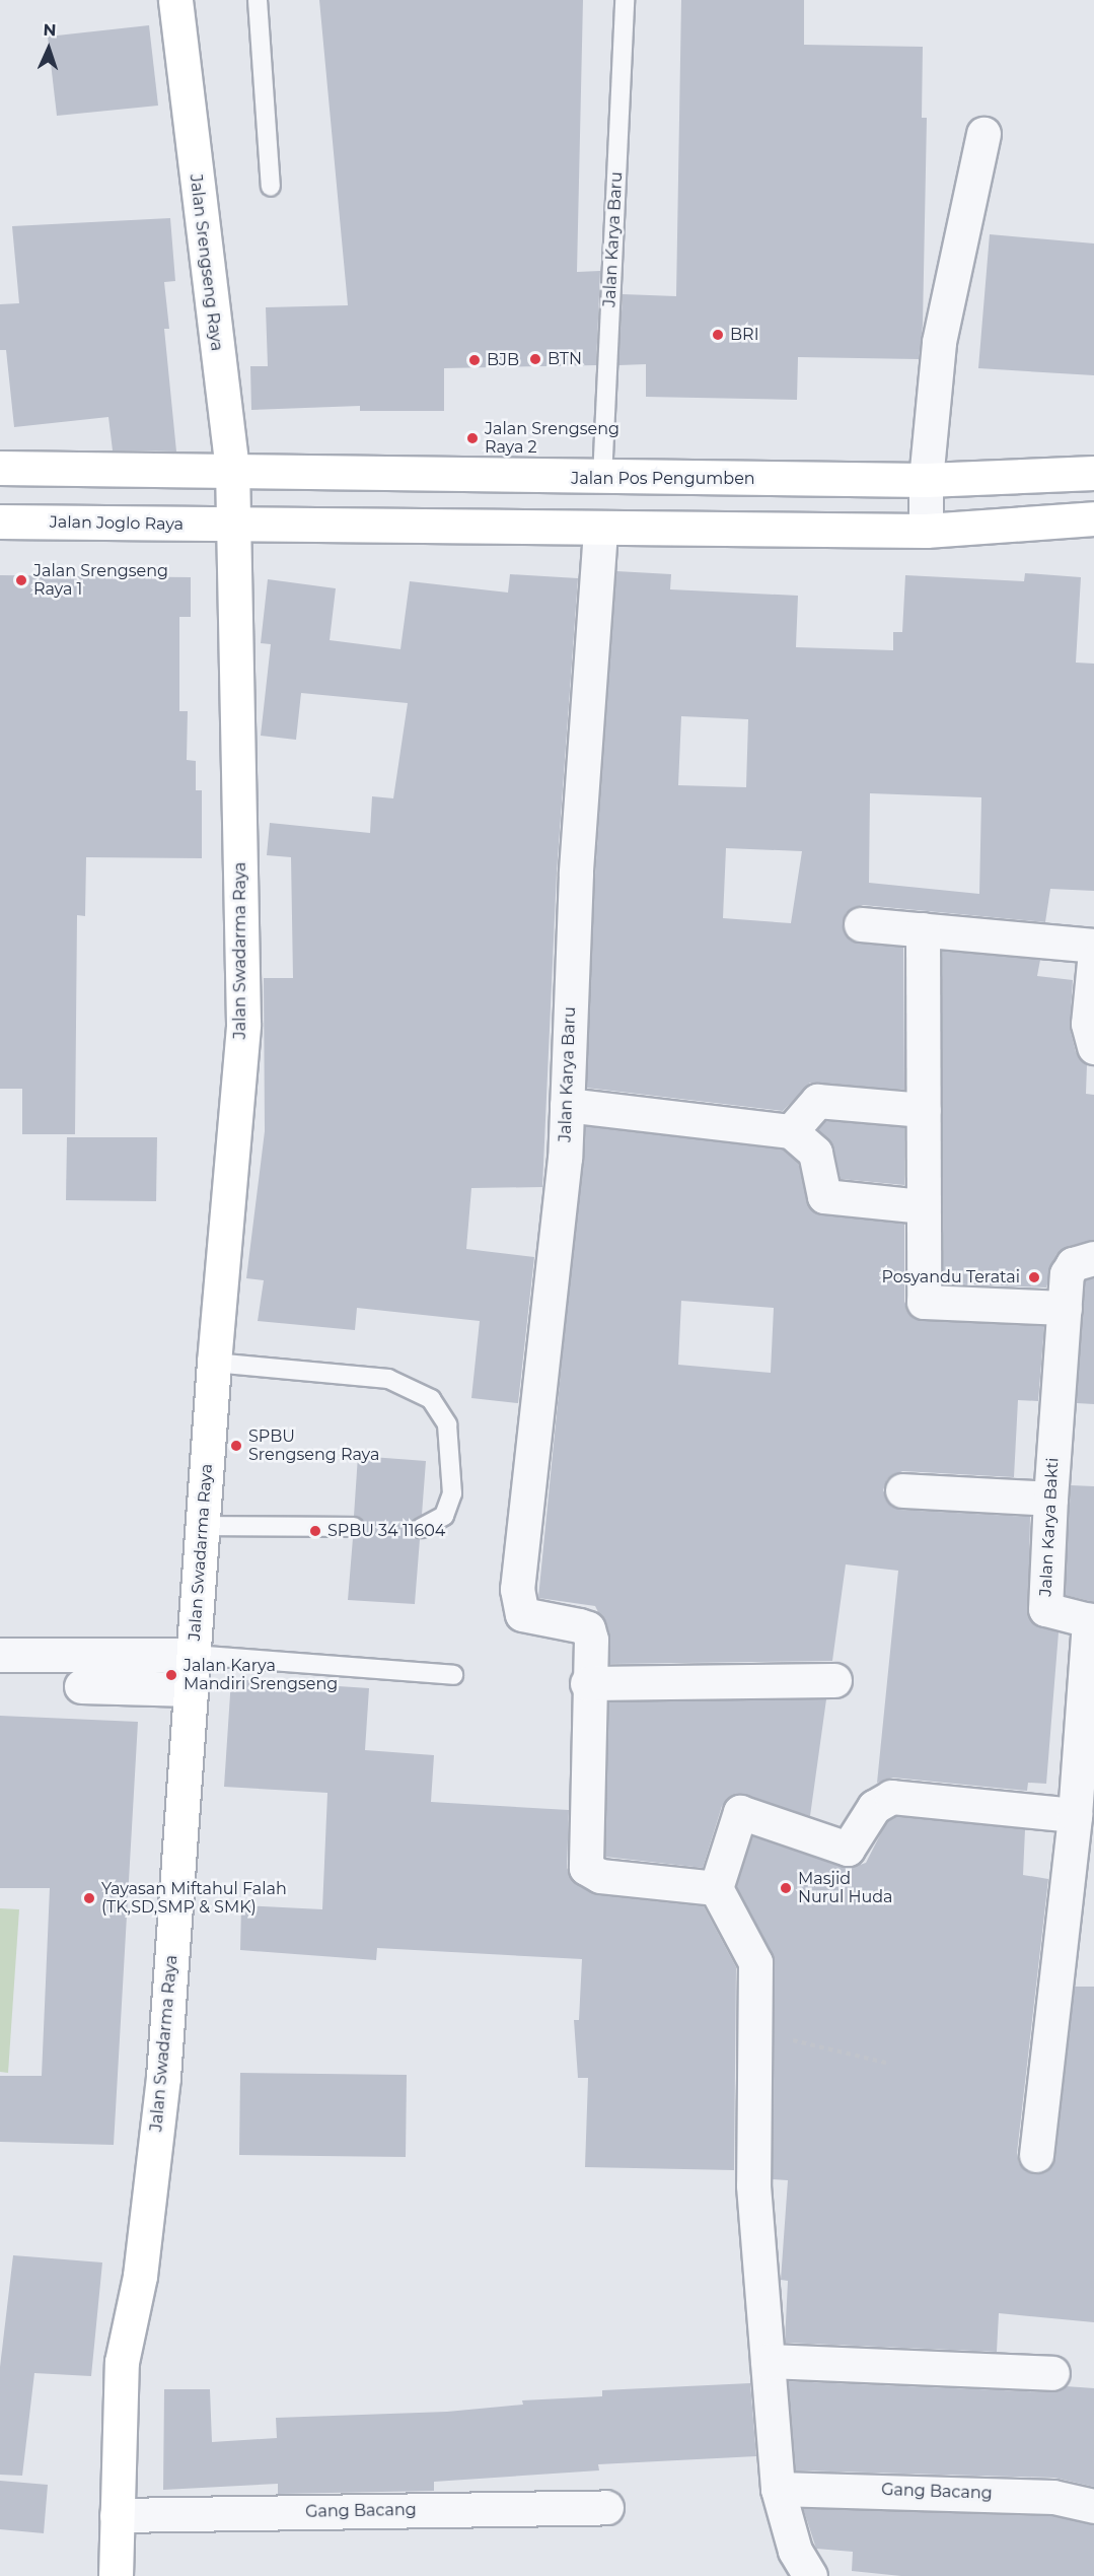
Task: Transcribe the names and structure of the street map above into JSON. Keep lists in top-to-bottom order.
{
  "streets": {
    "main road": [
      "Jalan Srengseng Raya",
      "Jalan Pos Pengumben",
      "Jalan Joglo Raya",
      "Jalan Swadarma Raya"
    ],
    "street": ["Jalan Karya Baru", "Jalan Karya Bakti", "Gang Bacang"]
  },
  "crossings": [
    ["Jalan Karya Baru", "Jalan Pos Pengumben"],
    ["Jalan Srengseng Raya", "Jalan Pos Pengumben"],
    ["Jalan Srengseng Raya", "Jalan Joglo Raya"],
    ["Jalan Srengseng Raya", "Jalan Swadarma Raya"],
    ["Jalan Joglo Raya", "Jalan Swadarma Raya"],
    ["Jalan Swadarma Raya", "Gang Bacang"]
  ],
  "places": [
    "BRI",
    "BTN",
    "BJB",
    "Jalan Srengseng Raya 2",
    "Jalan Srengseng Raya 1",
    "Posyandu Teratai",
    "SPBU Srengseng Raya",
    "SPBU 34 11604",
    "Jalan Karya Mandiri Srengseng",
    "Masjid Nurul Huda",
    "Yayasan Miftahul Falah (TK,SD,SMP & SMK)"
  ],
  "north": "top"
}
